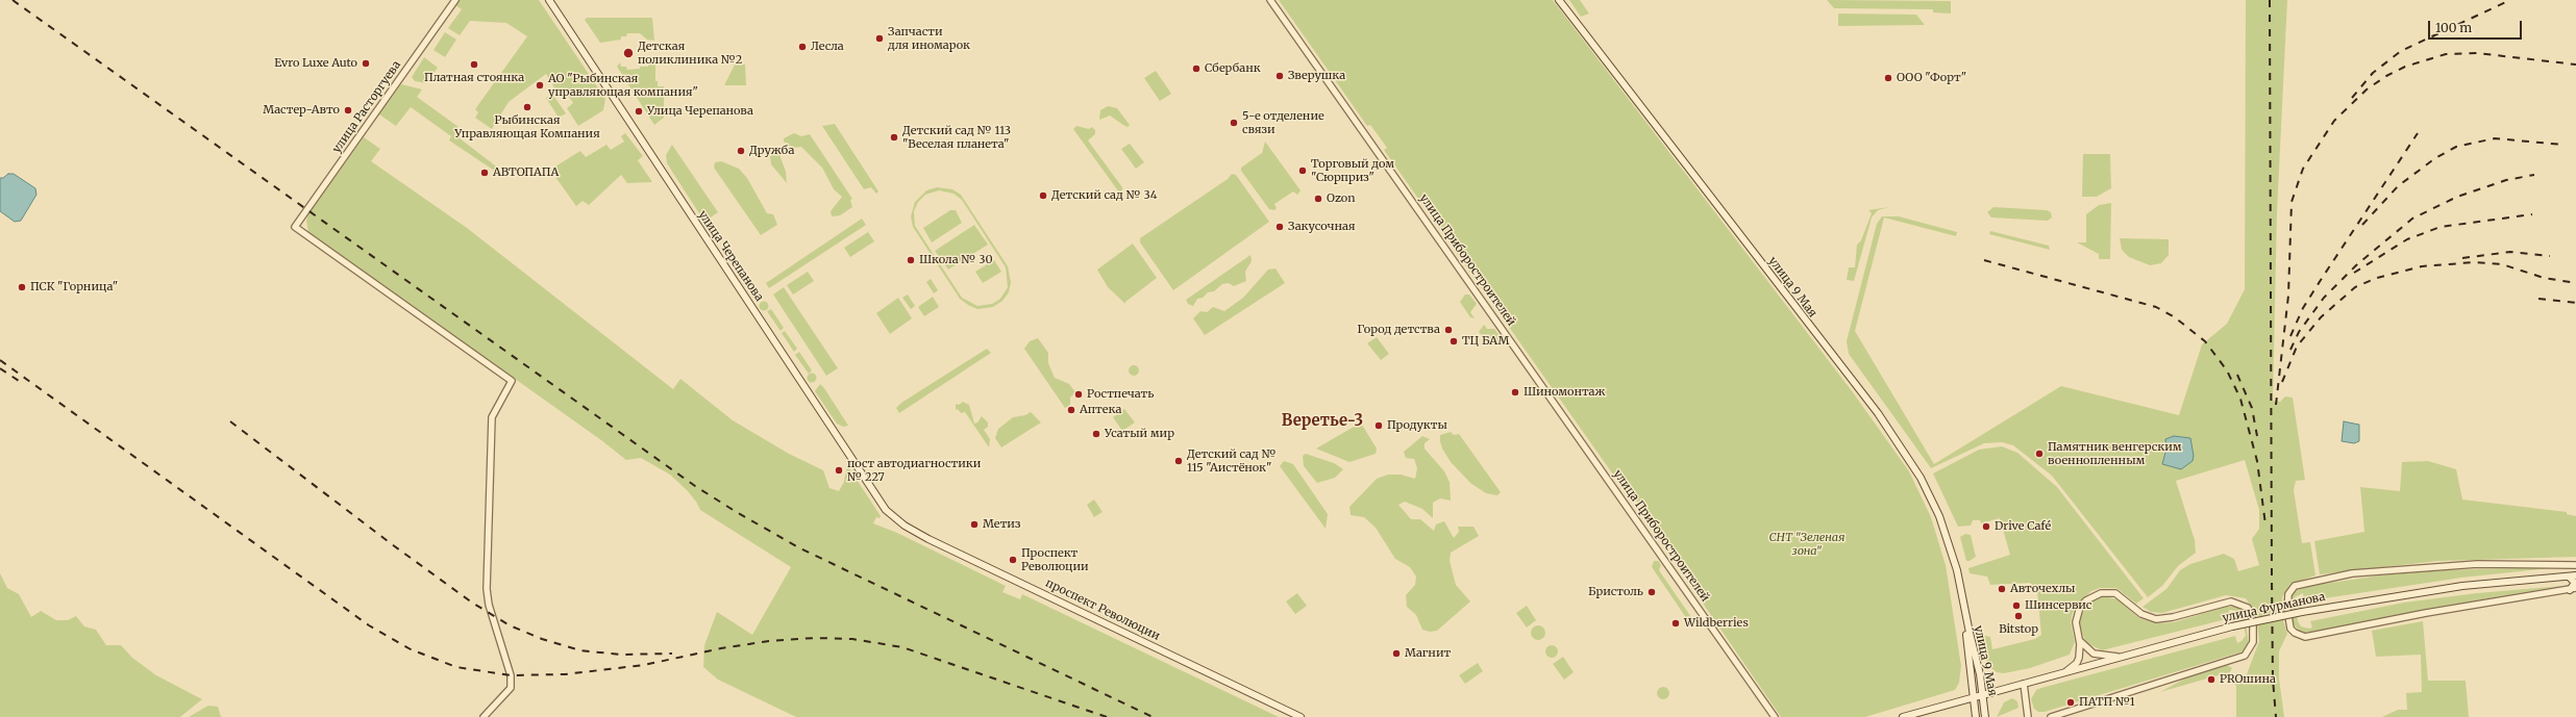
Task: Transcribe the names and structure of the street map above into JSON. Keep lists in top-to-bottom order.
{
  "streets": {
    "main road": [
      "улица Черепанова",
      "улица 9 Мая",
      "улица Фурманова",
      "проспект Революции"
    ],
    "street": ["улица Расторгуева", "улица Приборостроителей"]
  },
  "crossings": [
    ["улица Черепанова", "проспект Революции"],
    ["улица 9 Мая", "улица Фурманова"]
  ],
  "districts": ["Веретье-3"],
  "parks": ["СНТ \"Зеленая зона\""],
  "places": [
    "Запчасти для иномарок",
    "Лесла",
    "Детская поликлиника №2",
    "Evro Luxe Auto",
    "Платная стоянка",
    "Сбербанк",
    "Зверушка",
    "ООО \"Форт\"",
    "АО \"Рыбинская управляющая компания\"",
    "Рыбинская Управляющая Компания",
    "Мастер-Авто",
    "Улица Черепанова",
    "5-е отделение связи",
    "Детский сад № 113 \"Веселая планета\"",
    "Дружба",
    "Торговый дом \"Сюрприз\"",
    "АВТОПАПА",
    "Детский сад № 34",
    "Ozon",
    "Закусочная",
    "Школа № 30",
    "ПСК \"Горница\"",
    "Город детства",
    "ТЦ БАМ",
    "Шиномонтаж",
    "Ростпечать",
    "Аптека",
    "Продукты",
    "Усатый мир",
    "Памятник венгерским военнопленным",
    "Детский сад № 115 \"Аистёнок\"",
    "пост автодиагностики № 227",
    "Метиз",
    "Drive Café",
    "Проспект Революции",
    "Авточехлы",
    "Бристоль",
    "Шинсервис",
    "Bitstop",
    "Wildberries",
    "Магнит",
    "PROшина",
    "ПАТП №1"
  ],
  "scale_bar": "100 m"
}
